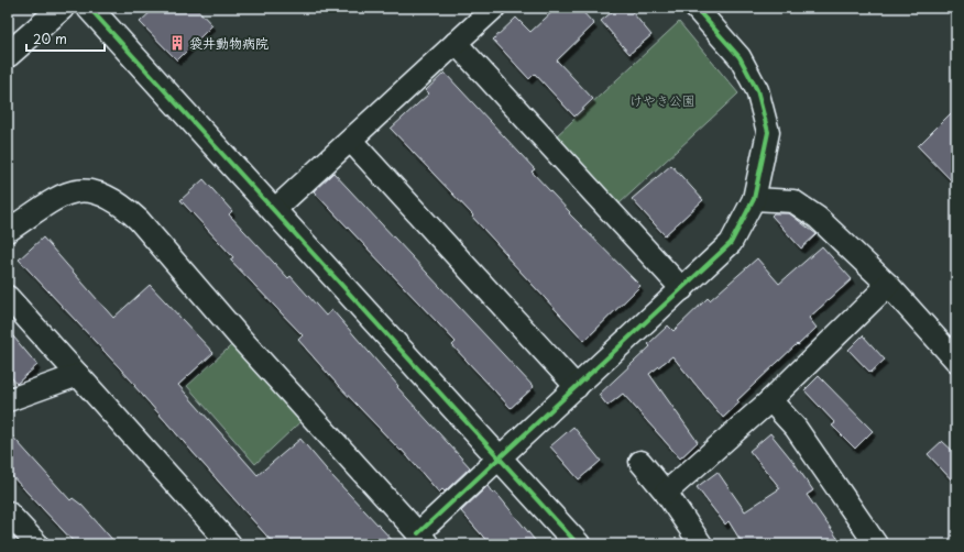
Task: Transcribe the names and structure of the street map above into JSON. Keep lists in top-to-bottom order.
{
  "parks": ["けやき公園"],
  "places": {
    "building": ["袋井動物病院"]
  },
  "scale_bar": "20 m"
}
